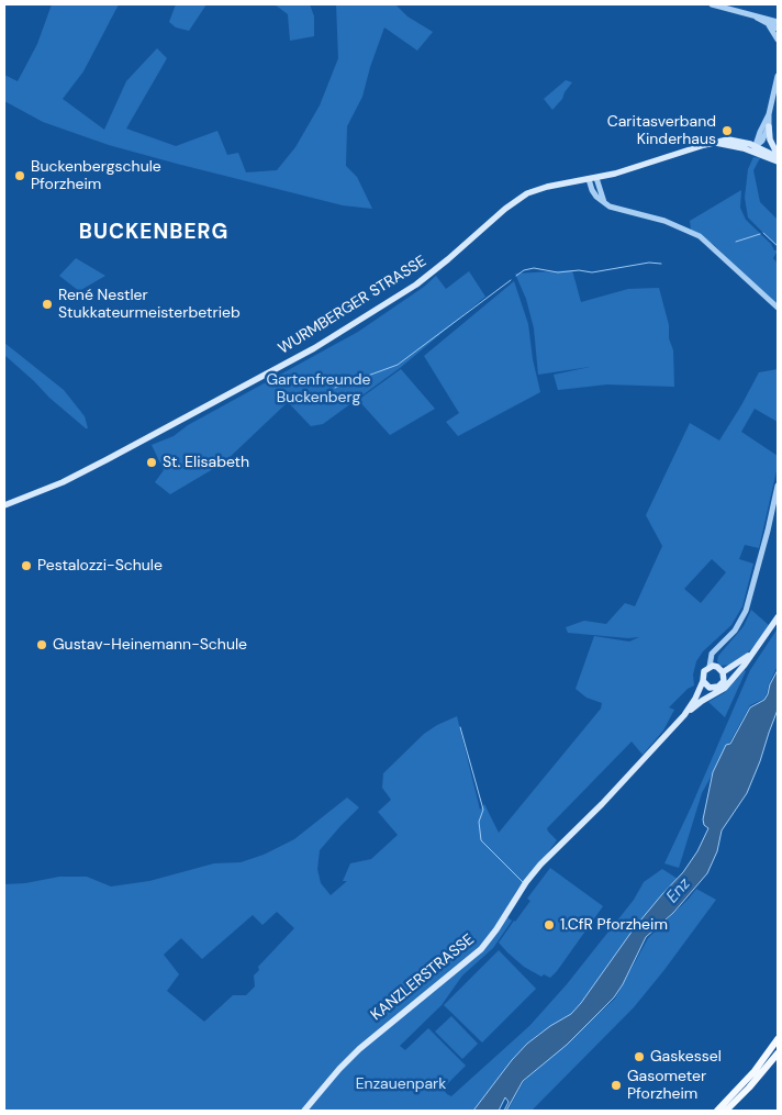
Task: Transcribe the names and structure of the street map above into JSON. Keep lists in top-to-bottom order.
{
  "streets": {
    "main road": ["WURMBERGER STRASSE", "KANZLERSTRASSE"]
  },
  "districts": ["BUCKENBERG"],
  "water": ["Enz"],
  "parks": ["Gartenfreunde Buckenberg", "Enzauenpark"],
  "places": [
    "Caritasverband Kinderhaus",
    "Buckenbergschule Pforzheim",
    "René Nestler Stukkateurmeisterbetrieb",
    "St. Elisabeth",
    "Pestalozzi-Schule",
    "Gustav-Heinemann-Schule",
    "1.CfR Pforzheim",
    "Gaskessel",
    "Gasometer Pforzheim"
  ]
}
